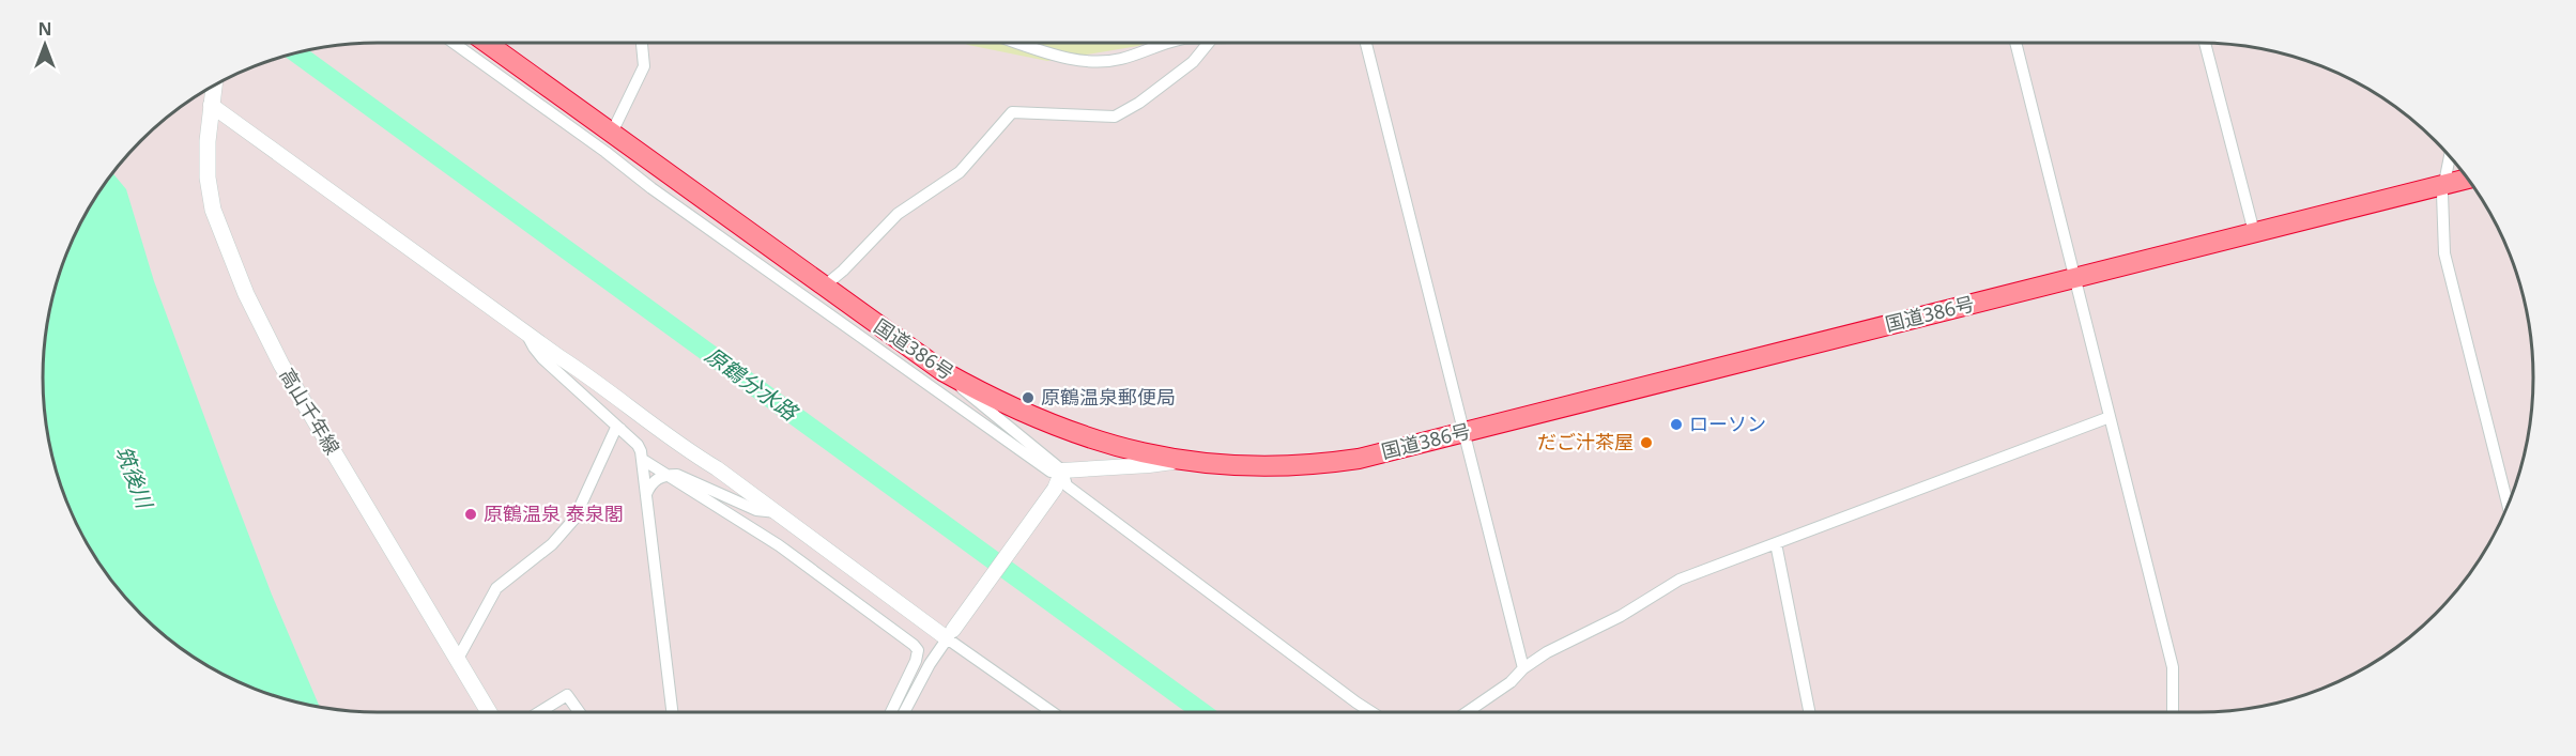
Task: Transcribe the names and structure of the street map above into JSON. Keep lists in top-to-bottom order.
{
  "streets": {
    "highway": ["国道386号"],
    "main road": ["高山千年線"]
  },
  "water": ["原鶴分水路", "筑後川"],
  "places": [
    "原鶴温泉郵便局",
    "ローソン",
    "だご汁茶屋",
    "原鶴温泉 泰泉閣"
  ],
  "north": "top"
}
